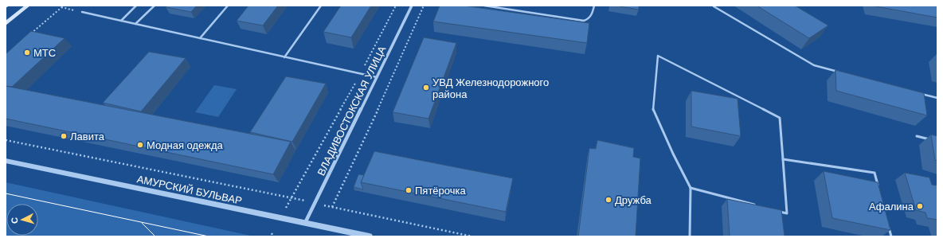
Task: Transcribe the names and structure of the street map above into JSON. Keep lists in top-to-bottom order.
{
  "streets": {
    "street": ["ВЛАДИВОСТОКСКАЯ УЛИЦА", "АМУРСКИЙ БУЛЬВАР"]
  },
  "crossings": [
    ["ВЛАДИВОСТОКСКАЯ УЛИЦА", "АМУРСКИЙ БУЛЬВАР"]
  ],
  "places": [
    "МТС",
    "УВД Железнодорожного района",
    "Лавита",
    "Модная одежда",
    "Пятёрочка",
    "Дружба",
    "Афалина"
  ],
  "north": "left"
}
